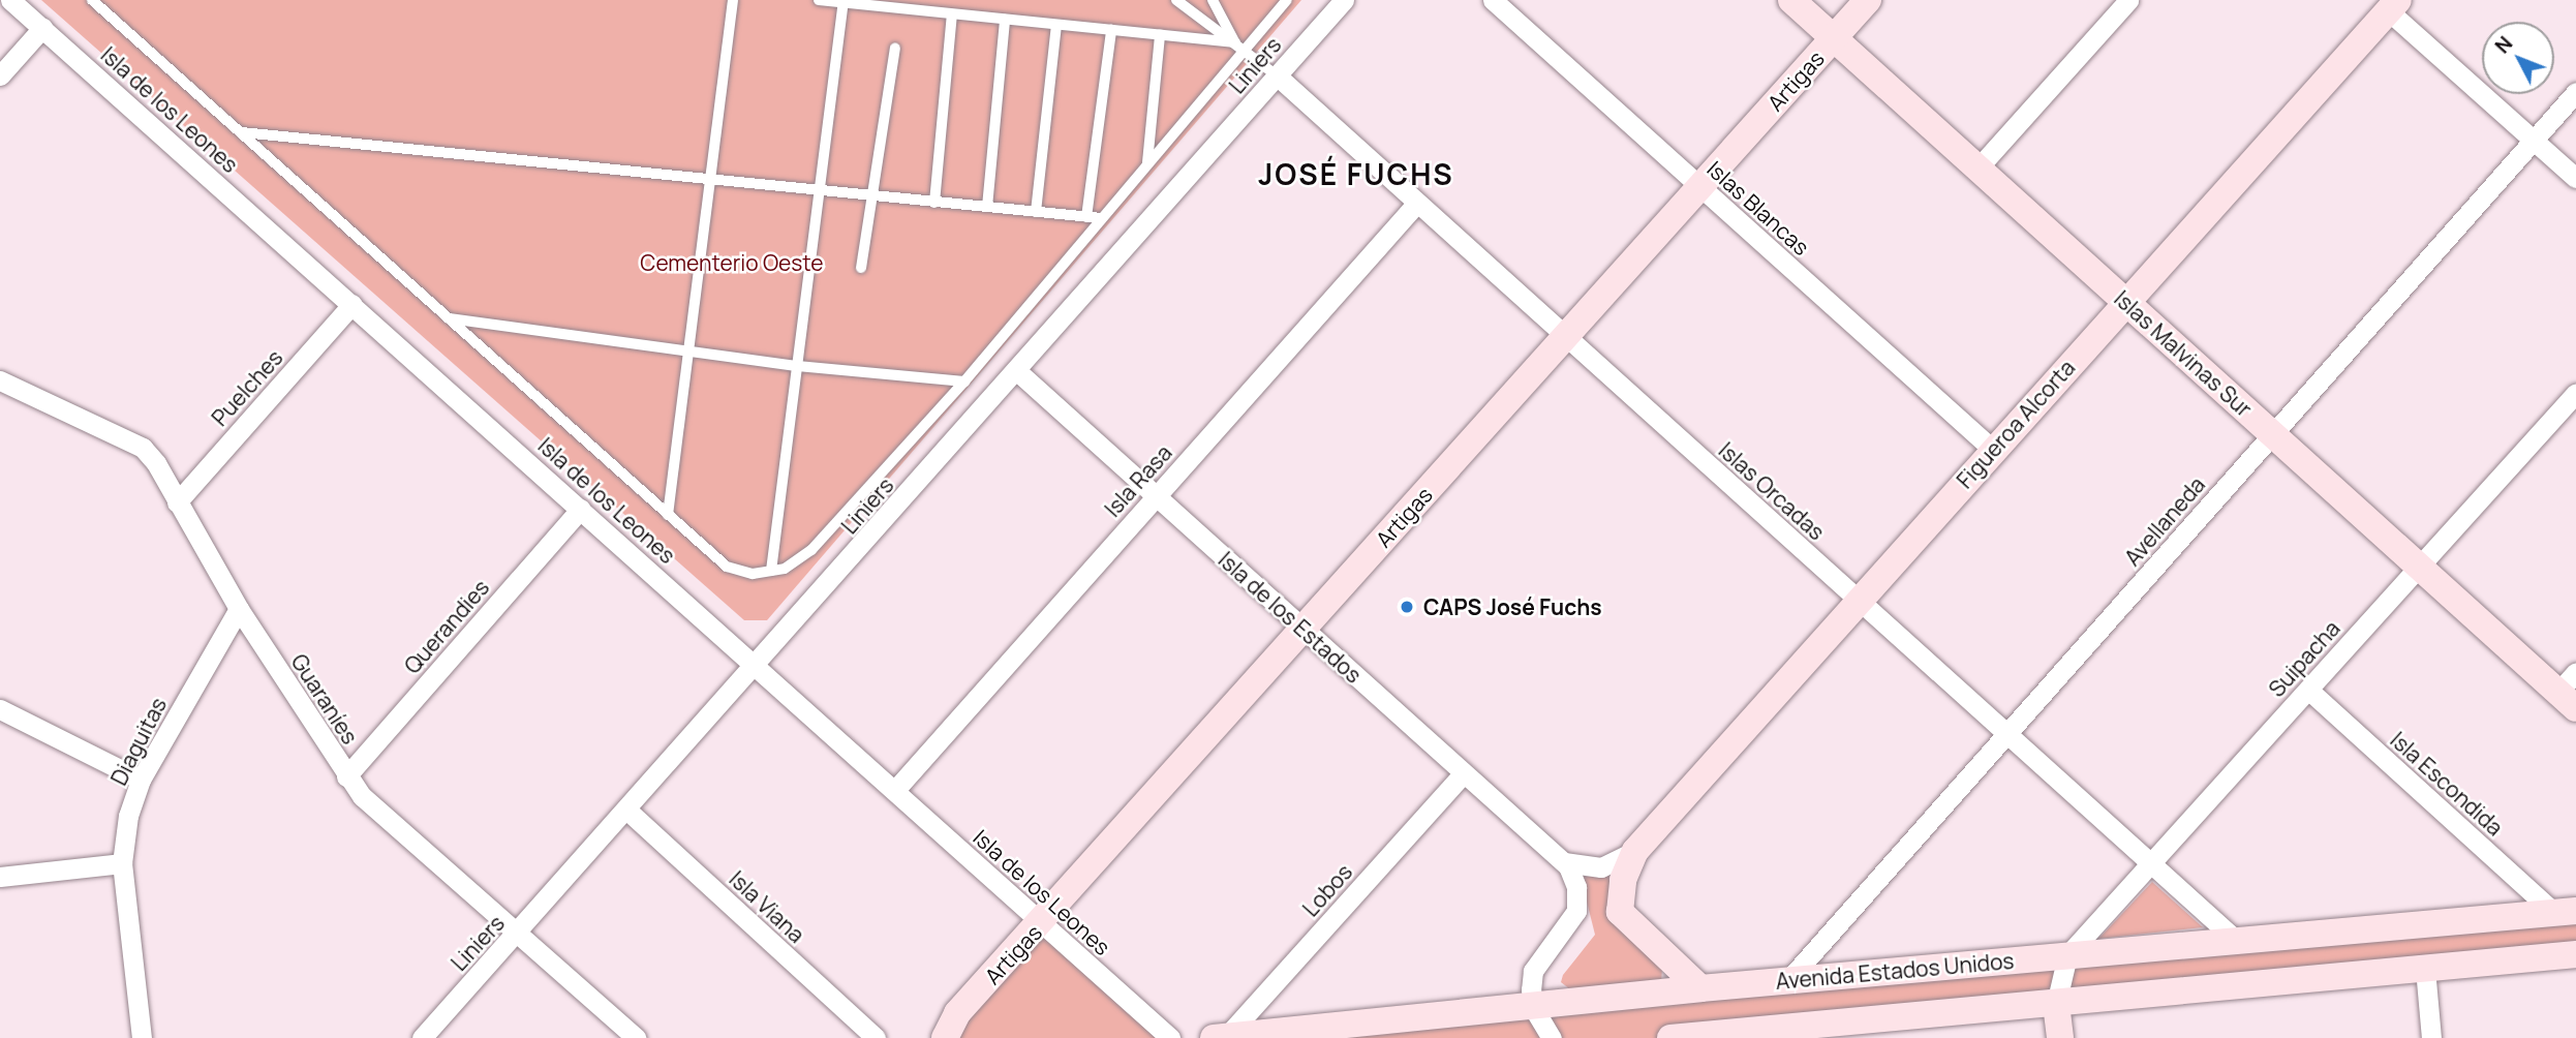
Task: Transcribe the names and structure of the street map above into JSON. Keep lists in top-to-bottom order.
{
  "streets": {
    "street": [
      "Liniers",
      "Artigas",
      "Isla de los Leones",
      "Islas Blancas",
      "Islas Malvinas Sur",
      "Puelches",
      "Figueroa Alcorta",
      "Isla Rasa",
      "Islas Orcadas",
      "Avellaneda",
      "Isla de los Estados",
      "Querandies",
      "Suipacha",
      "Guaraníes",
      "Diaguitas",
      "Isla Escondida",
      "Lobos",
      "Isla Viana",
      "Avenida Estados Unidos"
    ]
  },
  "crossings": [
    ["Liniers", "Isla de los Leones"],
    ["Liniers", "Islas Orcadas"],
    ["Liniers", "Isla de los Estados"],
    ["Liniers", "Guaraníes"],
    ["Liniers", "Isla Viana"],
    ["Artigas", "Isla de los Leones"],
    ["Artigas", "Islas Blancas"],
    ["Artigas", "Islas Malvinas Sur"],
    ["Artigas", "Islas Orcadas"],
    ["Artigas", "Isla de los Estados"],
    ["Isla de los Leones", "Puelches"],
    ["Isla de los Leones", "Isla Rasa"],
    ["Isla de los Leones", "Querandies"],
    ["Islas Blancas", "Figueroa Alcorta"],
    ["Islas Malvinas Sur", "Figueroa Alcorta"],
    ["Islas Malvinas Sur", "Avellaneda"],
    ["Islas Malvinas Sur", "Suipacha"],
    ["Puelches", "Guaraníes"],
    ["Figueroa Alcorta", "Islas Orcadas"],
    ["Isla Rasa", "Islas Orcadas"],
    ["Isla Rasa", "Isla de los Estados"],
    ["Islas Orcadas", "Avellaneda"],
    ["Islas Orcadas", "Suipacha"],
    ["Islas Orcadas", "Avenida Estados Unidos"],
    ["Avellaneda", "Avenida Estados Unidos"],
    ["Isla de los Estados", "Lobos"],
    ["Isla de los Estados", "Avenida Estados Unidos"],
    ["Querandies", "Guaraníes"],
    ["Suipacha", "Isla Escondida"],
    ["Suipacha", "Avenida Estados Unidos"],
    ["Guaraníes", "Diaguitas"],
    ["Isla Escondida", "Avenida Estados Unidos"],
    ["Lobos", "Avenida Estados Unidos"]
  ],
  "districts": ["JOSÉ FUCHS"],
  "parks": ["Cementerio Oeste"],
  "places": ["CAPS José Fuchs"],
  "north": "top left"
}
